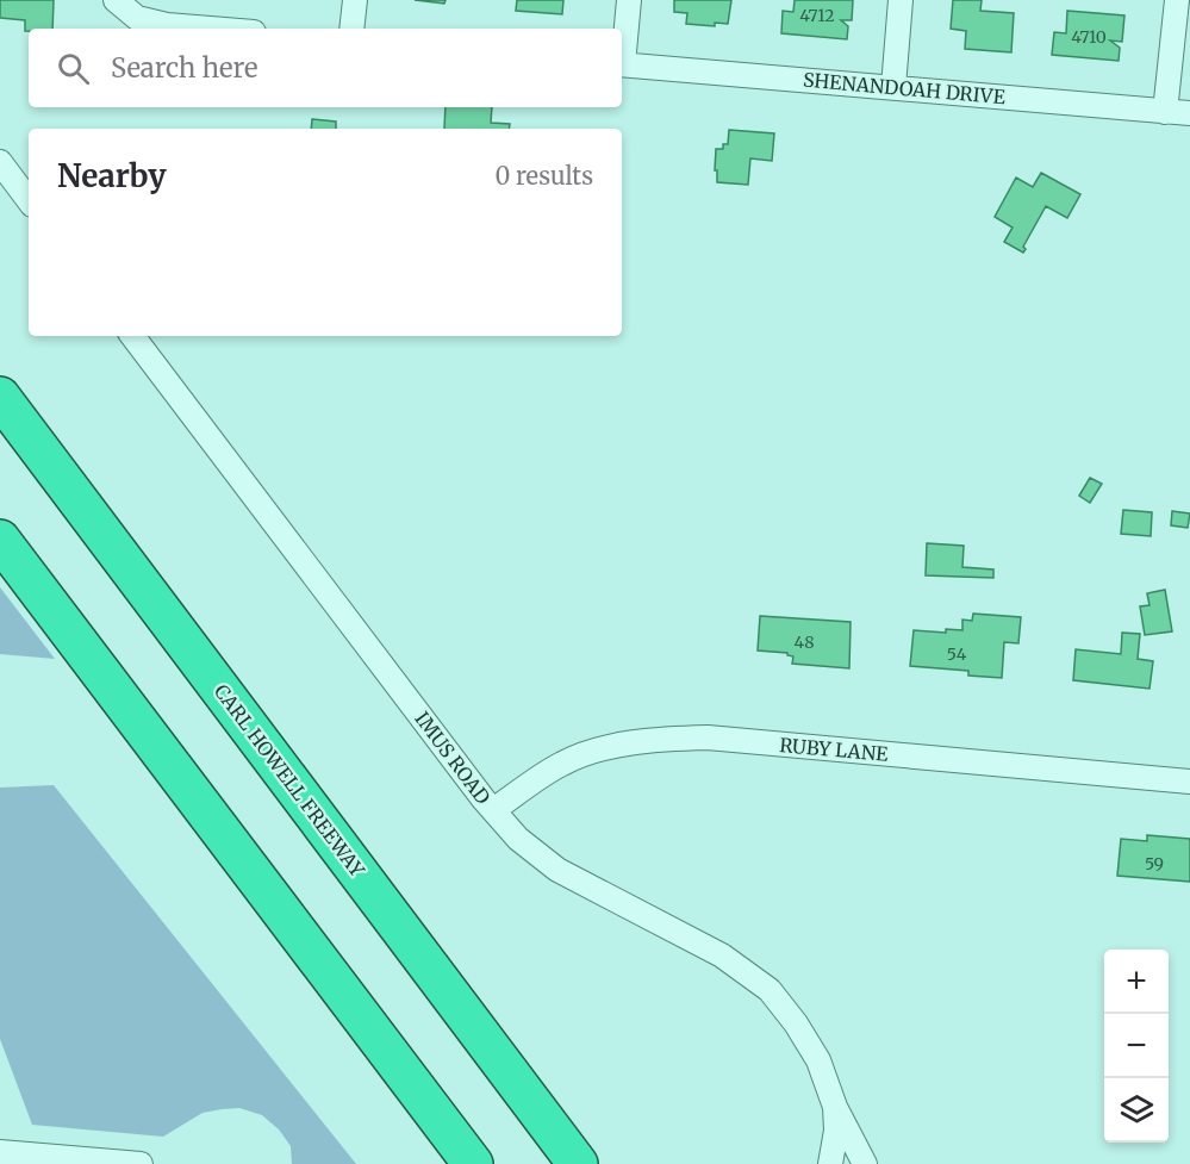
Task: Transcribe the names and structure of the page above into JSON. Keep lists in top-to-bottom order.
{
  "streets": {
    "highway": ["CARL HOWELL FREEWAY"],
    "street": ["SHENANDOAH DRIVE", "RUBY LANE", "IMUS ROAD"]
  },
  "crossings": [
    ["RUBY LANE", "IMUS ROAD"]
  ],
  "house_numbers": [
    "4712",
    "4710",
    "48",
    "54",
    "59"
  ],
  "page": {
    "search": "Search here",
    "heading": ["Nearby", "0 results"],
    "map_buttons": ["+", "−"]
  }
}
